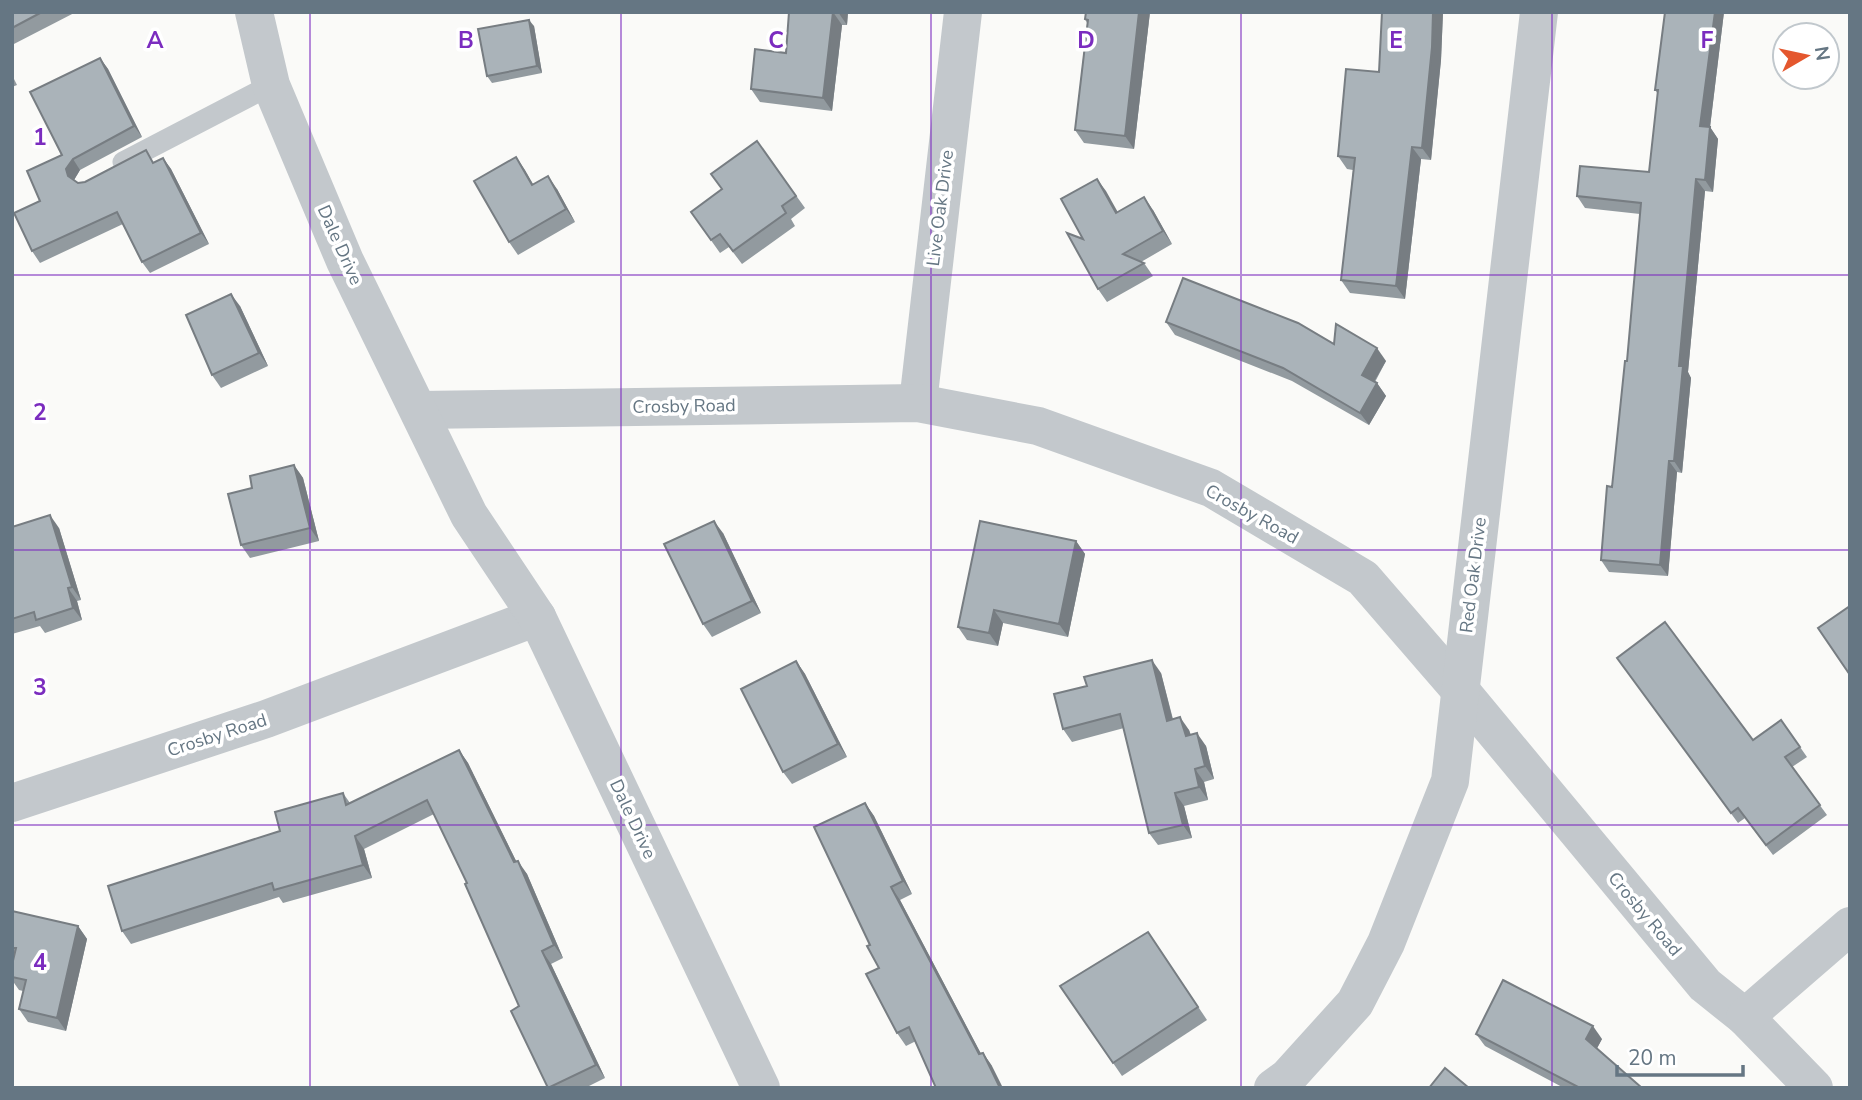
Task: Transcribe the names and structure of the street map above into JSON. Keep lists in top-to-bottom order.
{
  "streets": {
    "street": [
      "Live Oak Drive",
      "Dale Drive",
      "Crosby Road",
      "Red Oak Drive"
    ]
  },
  "crossings": [
    ["Live Oak Drive", "Crosby Road"],
    ["Dale Drive", "Crosby Road"],
    ["Crosby Road", "Red Oak Drive"]
  ],
  "scale_bar": "20 m",
  "north": "right",
  "grid": {
    "columns": [
      "A",
      "B",
      "C",
      "D",
      "E",
      "F"
    ],
    "rows": [
      "1",
      "2",
      "3",
      "4"
    ]
  }
}
